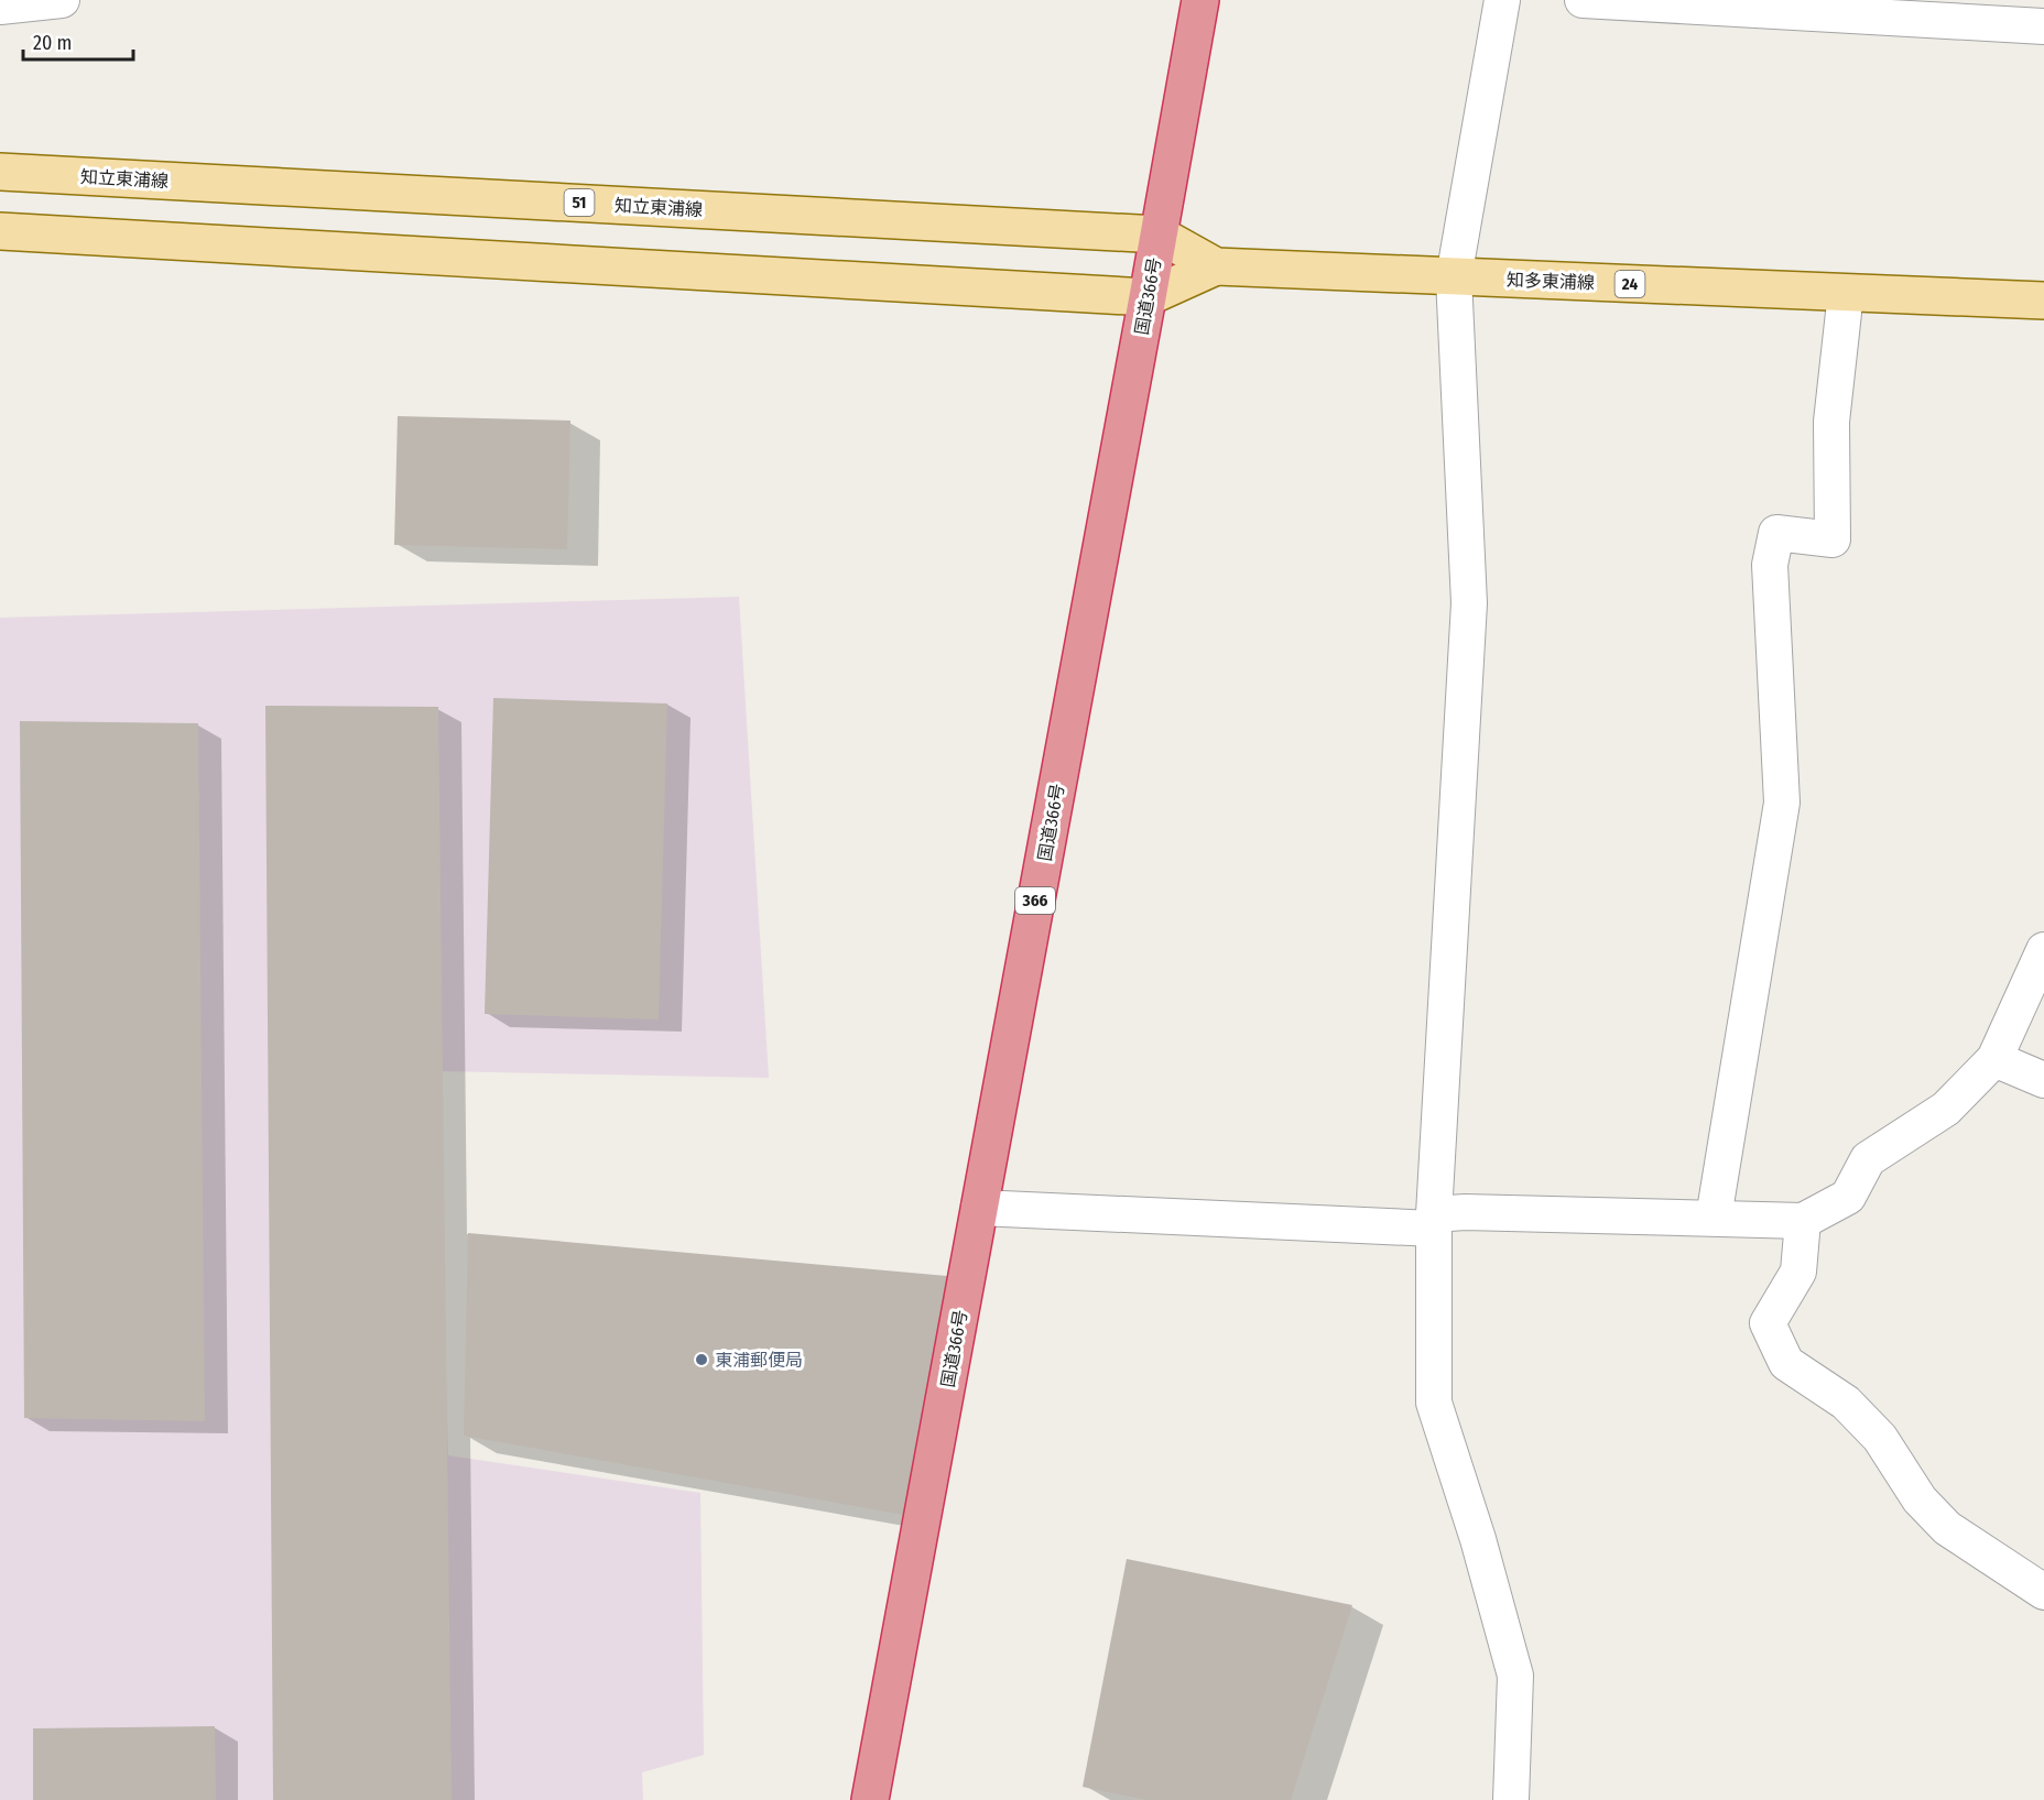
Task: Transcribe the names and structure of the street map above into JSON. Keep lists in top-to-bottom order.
{
  "streets": {
    "highway": ["国道366号", "366"],
    "main road": [
      "知立東浦線",
      "51",
      "知多東浦線",
      "24"
    ]
  },
  "crossings": [
    ["知立東浦線", "知多東浦線"],
    ["知立東浦線", "国道366号"],
    ["知多東浦線", "国道366号"]
  ],
  "places": ["東浦郵便局"],
  "scale_bar": "20 m"
}
